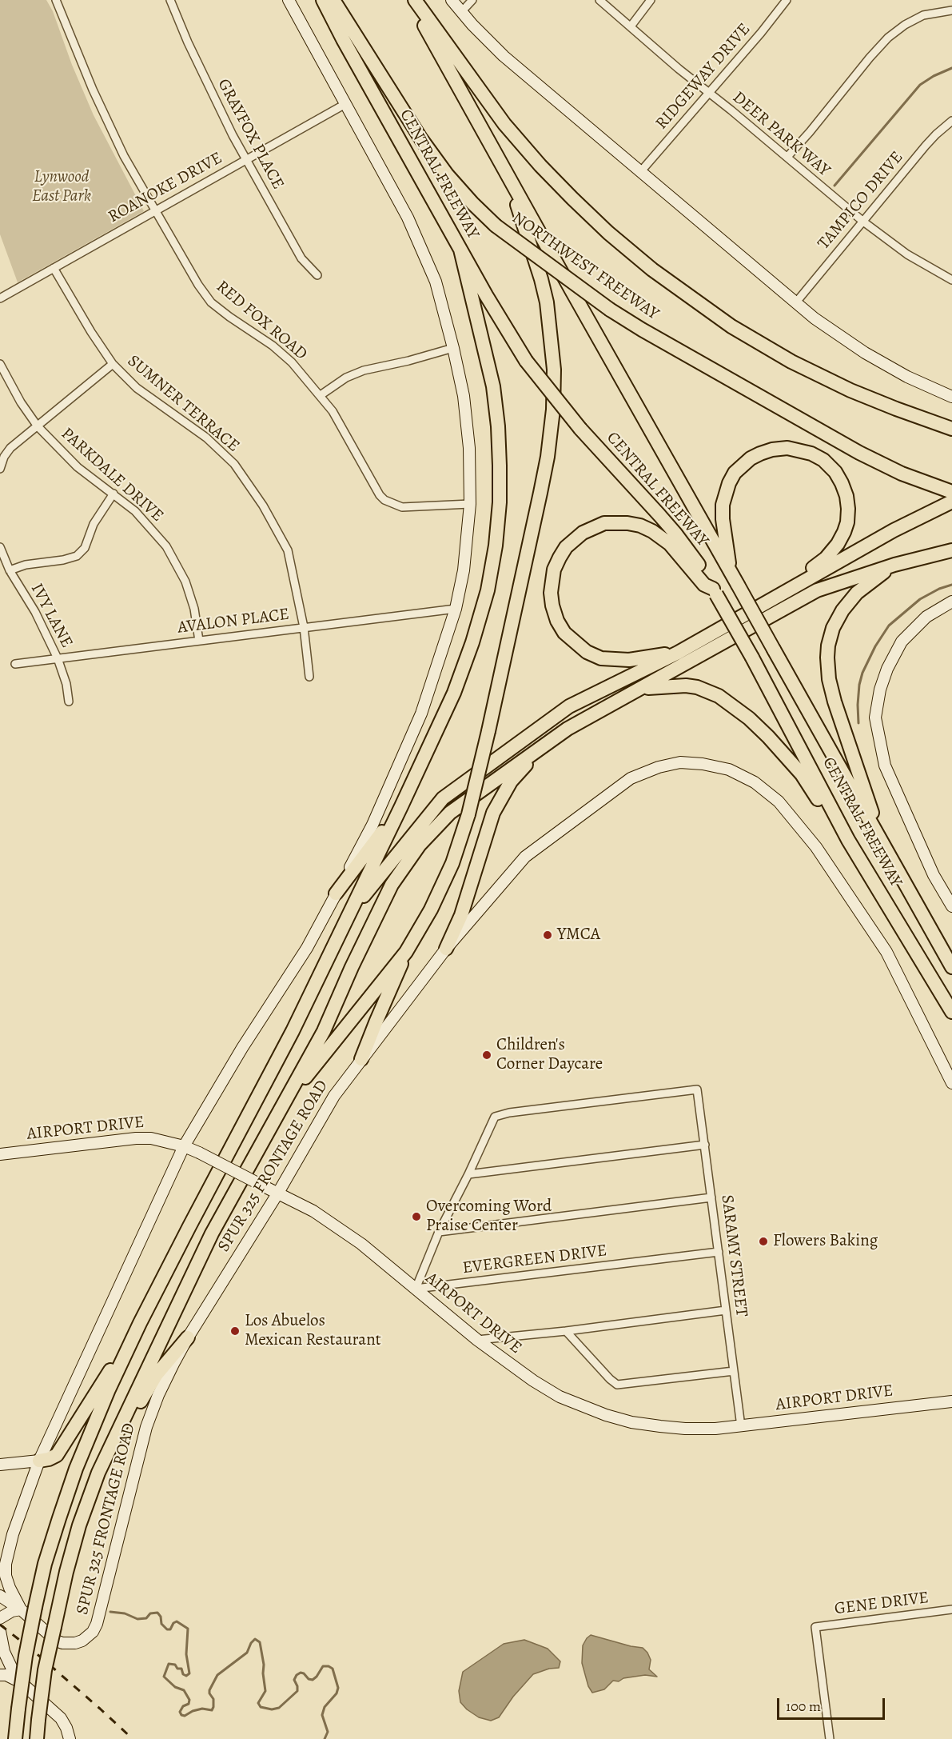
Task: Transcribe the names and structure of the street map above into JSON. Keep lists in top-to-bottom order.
{
  "streets": {
    "highway": ["CENTRAL FREEWAY", "NORTHWEST FREEWAY"],
    "main road": ["AIRPORT DRIVE", "SPUR 325 FRONTAGE ROAD"],
    "street": [
      "RIDGEWAY DRIVE",
      "GRAYFOX PLACE",
      "DEER PARK WAY",
      "ROANOKE DRIVE",
      "TAMPICO DRIVE",
      "RED FOX ROAD",
      "SUMNER TERRACE",
      "PARKDALE DRIVE",
      "IVY LANE",
      "AVALON PLACE",
      "SARAMY STREET",
      "EVERGREEN DRIVE",
      "GENE DRIVE"
    ]
  },
  "crossings": [
    ["RIDGEWAY DRIVE", "DEER PARK WAY"],
    ["GRAYFOX PLACE", "ROANOKE DRIVE"],
    ["DEER PARK WAY", "TAMPICO DRIVE"],
    ["ROANOKE DRIVE", "RED FOX ROAD"],
    ["ROANOKE DRIVE", "SUMNER TERRACE"],
    ["SUMNER TERRACE", "AVALON PLACE"],
    ["PARKDALE DRIVE", "AVALON PLACE"],
    ["IVY LANE", "AVALON PLACE"],
    ["AVALON PLACE", "SPUR 325 FRONTAGE ROAD"],
    ["AIRPORT DRIVE", "SPUR 325 FRONTAGE ROAD"],
    ["AIRPORT DRIVE", "SARAMY STREET"],
    ["AIRPORT DRIVE", "EVERGREEN DRIVE"],
    ["SARAMY STREET", "EVERGREEN DRIVE"]
  ],
  "parks": ["Lynwood East Park"],
  "places": [
    "YMCA",
    "Children's Corner Daycare",
    "Overcoming Word Praise Center",
    "Flowers Baking",
    "Los Abuelos Mexican Restaurant"
  ],
  "scale_bar": "100 m"
}
